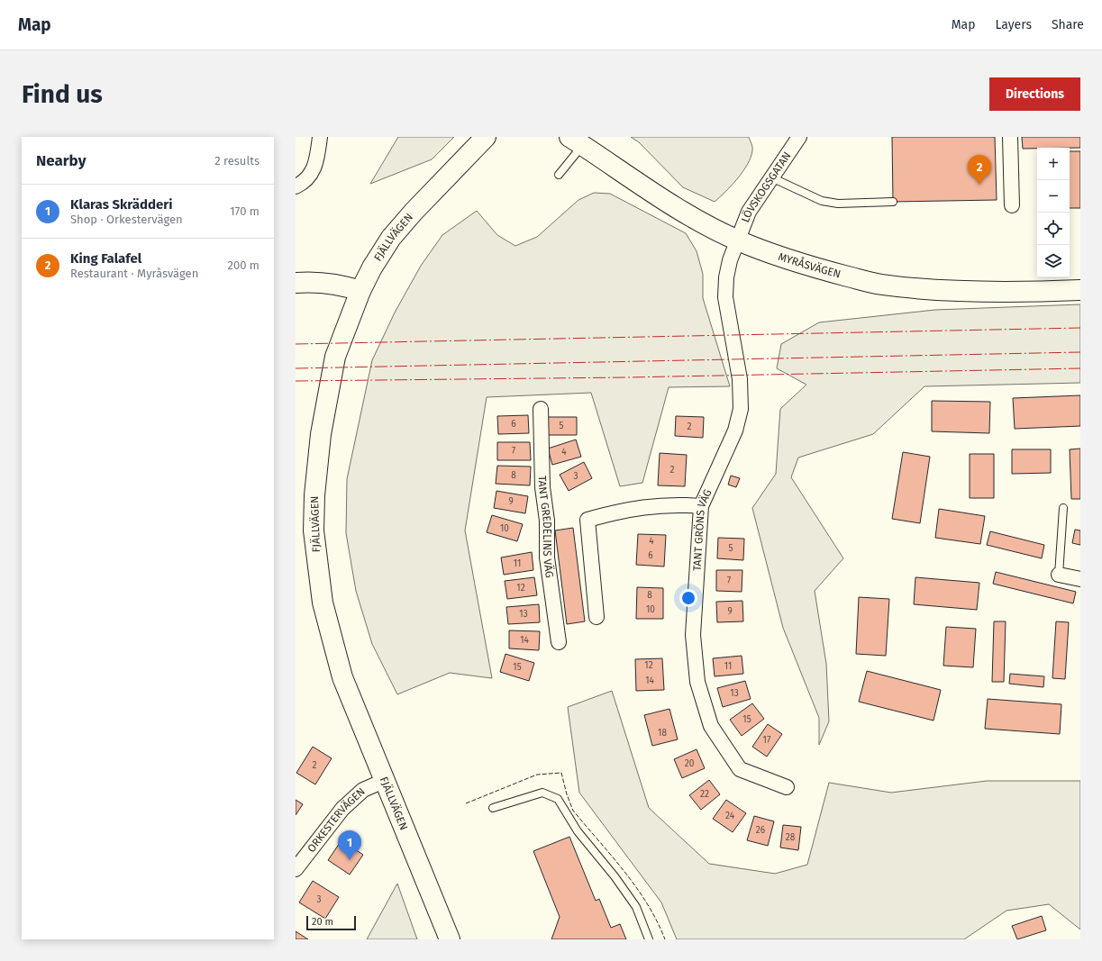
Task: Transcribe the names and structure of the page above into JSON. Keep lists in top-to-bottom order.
{
  "streets": {
    "street": [
      "LÖVSKOGSGATAN",
      "FJÄLLVÄGEN",
      "MYRÅSVÄGEN",
      "TANT GREDELINS VÄG",
      "TANT GRÖNS VÄG",
      "ORKESTERVÄGEN"
    ]
  },
  "crossings": [
    ["LÖVSKOGSGATAN", "MYRÅSVÄGEN"],
    ["LÖVSKOGSGATAN", "TANT GRÖNS VÄG"],
    ["FJÄLLVÄGEN", "ORKESTERVÄGEN"],
    ["MYRÅSVÄGEN", "TANT GRÖNS VÄG"]
  ],
  "house_numbers": [
    "6",
    "5",
    "2",
    "7",
    "4",
    "2",
    "8",
    "3",
    "9",
    "10",
    "4",
    "5",
    "6",
    "11",
    "7",
    "12",
    "8",
    "10",
    "9",
    "13",
    "14",
    "12",
    "11",
    "15",
    "14",
    "13",
    "15",
    "18",
    "17",
    "20",
    "2",
    "22",
    "24",
    "26",
    "28",
    "3"
  ],
  "scale_bar": "20 m",
  "page": {
    "header": "Map",
    "nav": ["Map", "Layers", "Share"],
    "buttons": "Directions",
    "title": "Find us",
    "heading": ["Nearby", "2 results"],
    "map_buttons": ["+", "−"],
    "pins": ["2", "1"],
    "list": [
      {
        "mark": "1",
        "name": "Klaras Skrädderi",
        "note": "Shop · Orkestervägen",
        "value": "170 m"
      },
      {
        "mark": "2",
        "name": "King Falafel",
        "note": "Restaurant · Myråsvägen",
        "value": "200 m"
      }
    ],
    "scale": "20 m"
  }
}
